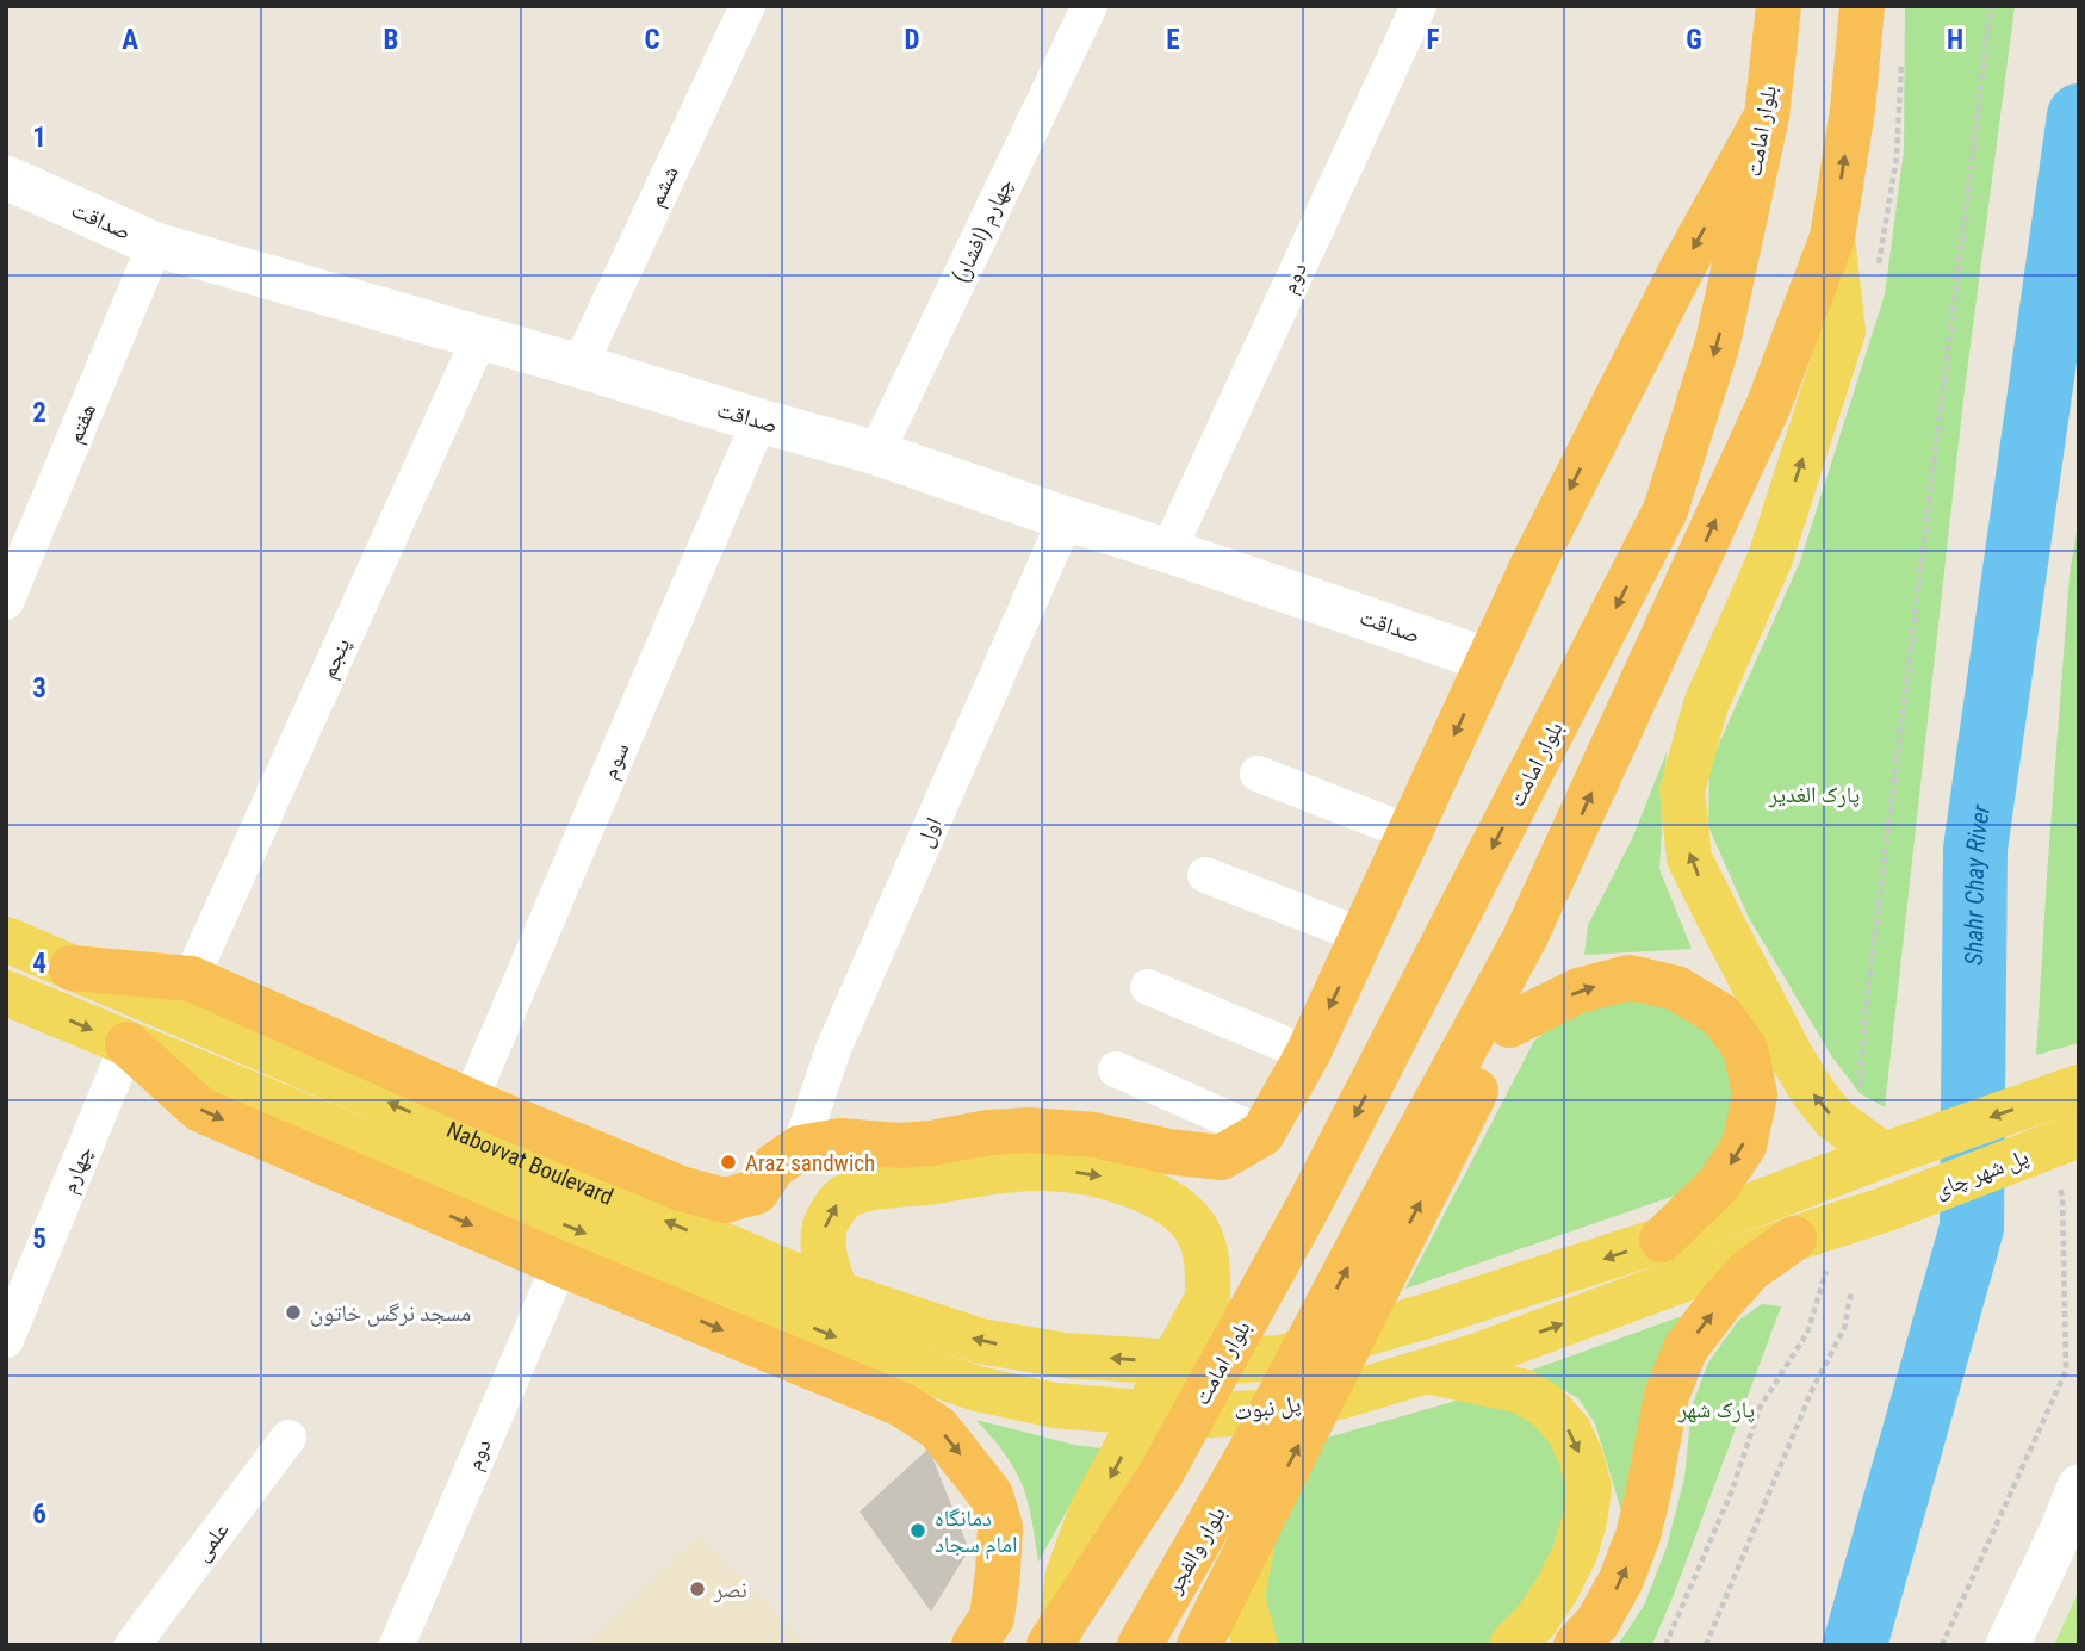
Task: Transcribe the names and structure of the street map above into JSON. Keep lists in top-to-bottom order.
{
  "streets": {
    "highway": ["بلوار امامت", "بلوار والفجر"],
    "main road": ["Nabovvat Boulevard", "پل شهر چای", "پل نبوت"],
    "street": [
      "ششم",
      "صداقت",
      "چهارم (افشار)",
      "دوم",
      "هفتم",
      "پنجم",
      "سوم",
      "اول",
      "چهارم",
      "علمی"
    ]
  },
  "crossings": [
    ["ششم", "صداقت"],
    ["صداقت", "چهارم (افشار)"],
    ["صداقت", "دوم"],
    ["صداقت", "هفتم"],
    ["صداقت", "پنجم"],
    ["صداقت", "سوم"],
    ["صداقت", "اول"],
    ["Nabovvat Boulevard", "چهارم"],
    ["Nabovvat Boulevard", "پل نبوت"],
    ["پل شهر چای", "پل نبوت"]
  ],
  "water": ["Shahr Chay River"],
  "parks": ["پارک الغدیر", "پارک شهر"],
  "places": [
    "Araz sandwich",
    "مسجد نرگس خاتون",
    "دمانگاه امام سجاد",
    "نصر"
  ],
  "grid": {
    "columns": [
      "A",
      "B",
      "C",
      "D",
      "E",
      "F",
      "G",
      "H"
    ],
    "rows": [
      "1",
      "2",
      "3",
      "4",
      "5",
      "6"
    ]
  }
}
